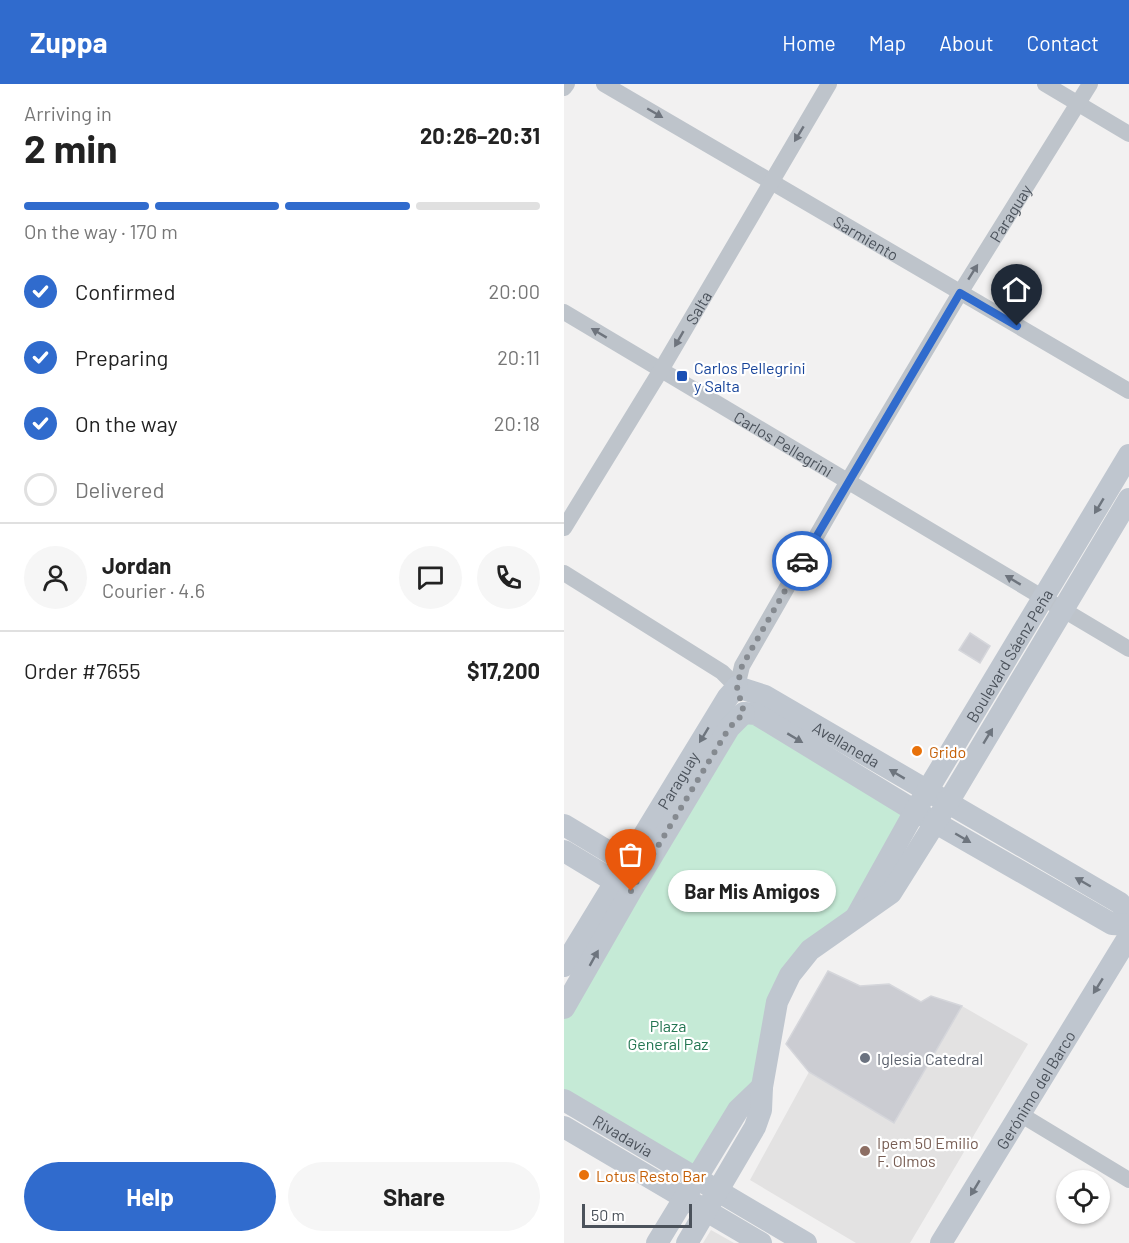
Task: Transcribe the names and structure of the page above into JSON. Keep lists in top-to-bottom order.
{
  "streets": {
    "main road": [
      "Paraguay",
      "Boulevard Sáenz Peña",
      "Avellaneda",
      "Gerónimo del Barco",
      "Rivadavia"
    ],
    "street": ["Sarmiento", "Salta", "Carlos Pellegrini"]
  },
  "crossings": [
    ["Paraguay", "Sarmiento"],
    ["Paraguay", "Carlos Pellegrini"],
    ["Paraguay", "Avellaneda"],
    ["Sarmiento", "Salta"],
    ["Salta", "Carlos Pellegrini"],
    ["Carlos Pellegrini", "Boulevard Sáenz Peña"],
    ["Boulevard Sáenz Peña", "Avellaneda"],
    ["Boulevard Sáenz Peña", "Rivadavia"]
  ],
  "one_way": ["Salta", "Carlos Pellegrini", "Gerónimo del Barco"],
  "parks": ["Plaza General Paz"],
  "places": {
    "transit": ["Carlos Pellegrini y Salta"],
    "other": [
      "Grido",
      "Bar Mis Amigos",
      "Iglesia Catedral",
      "Ipem 50 Emilio F. Olmos",
      "Lotus Resto Bar"
    ]
  },
  "scale_bar": "50 m",
  "page": {
    "header": "Zuppa",
    "nav": [
      "Home",
      "Map",
      "About",
      "Contact"
    ],
    "heading": ["2 min", "Arriving in", "20:26–20:31"],
    "panel": [
      "Jordan",
      "Courier · 4.6",
      "Order #7655",
      "$17,200"
    ],
    "bar": "On the way · 170 m",
    "list": [
      ["Confirmed", "20:00"],
      ["Preparing", "20:11"],
      ["On the way", "20:18"],
      "Delivered"
    ],
    "bubble": "Bar Mis Amigos",
    "buttons": ["Help", "Share"],
    "scale": "50 m"
  }
}
